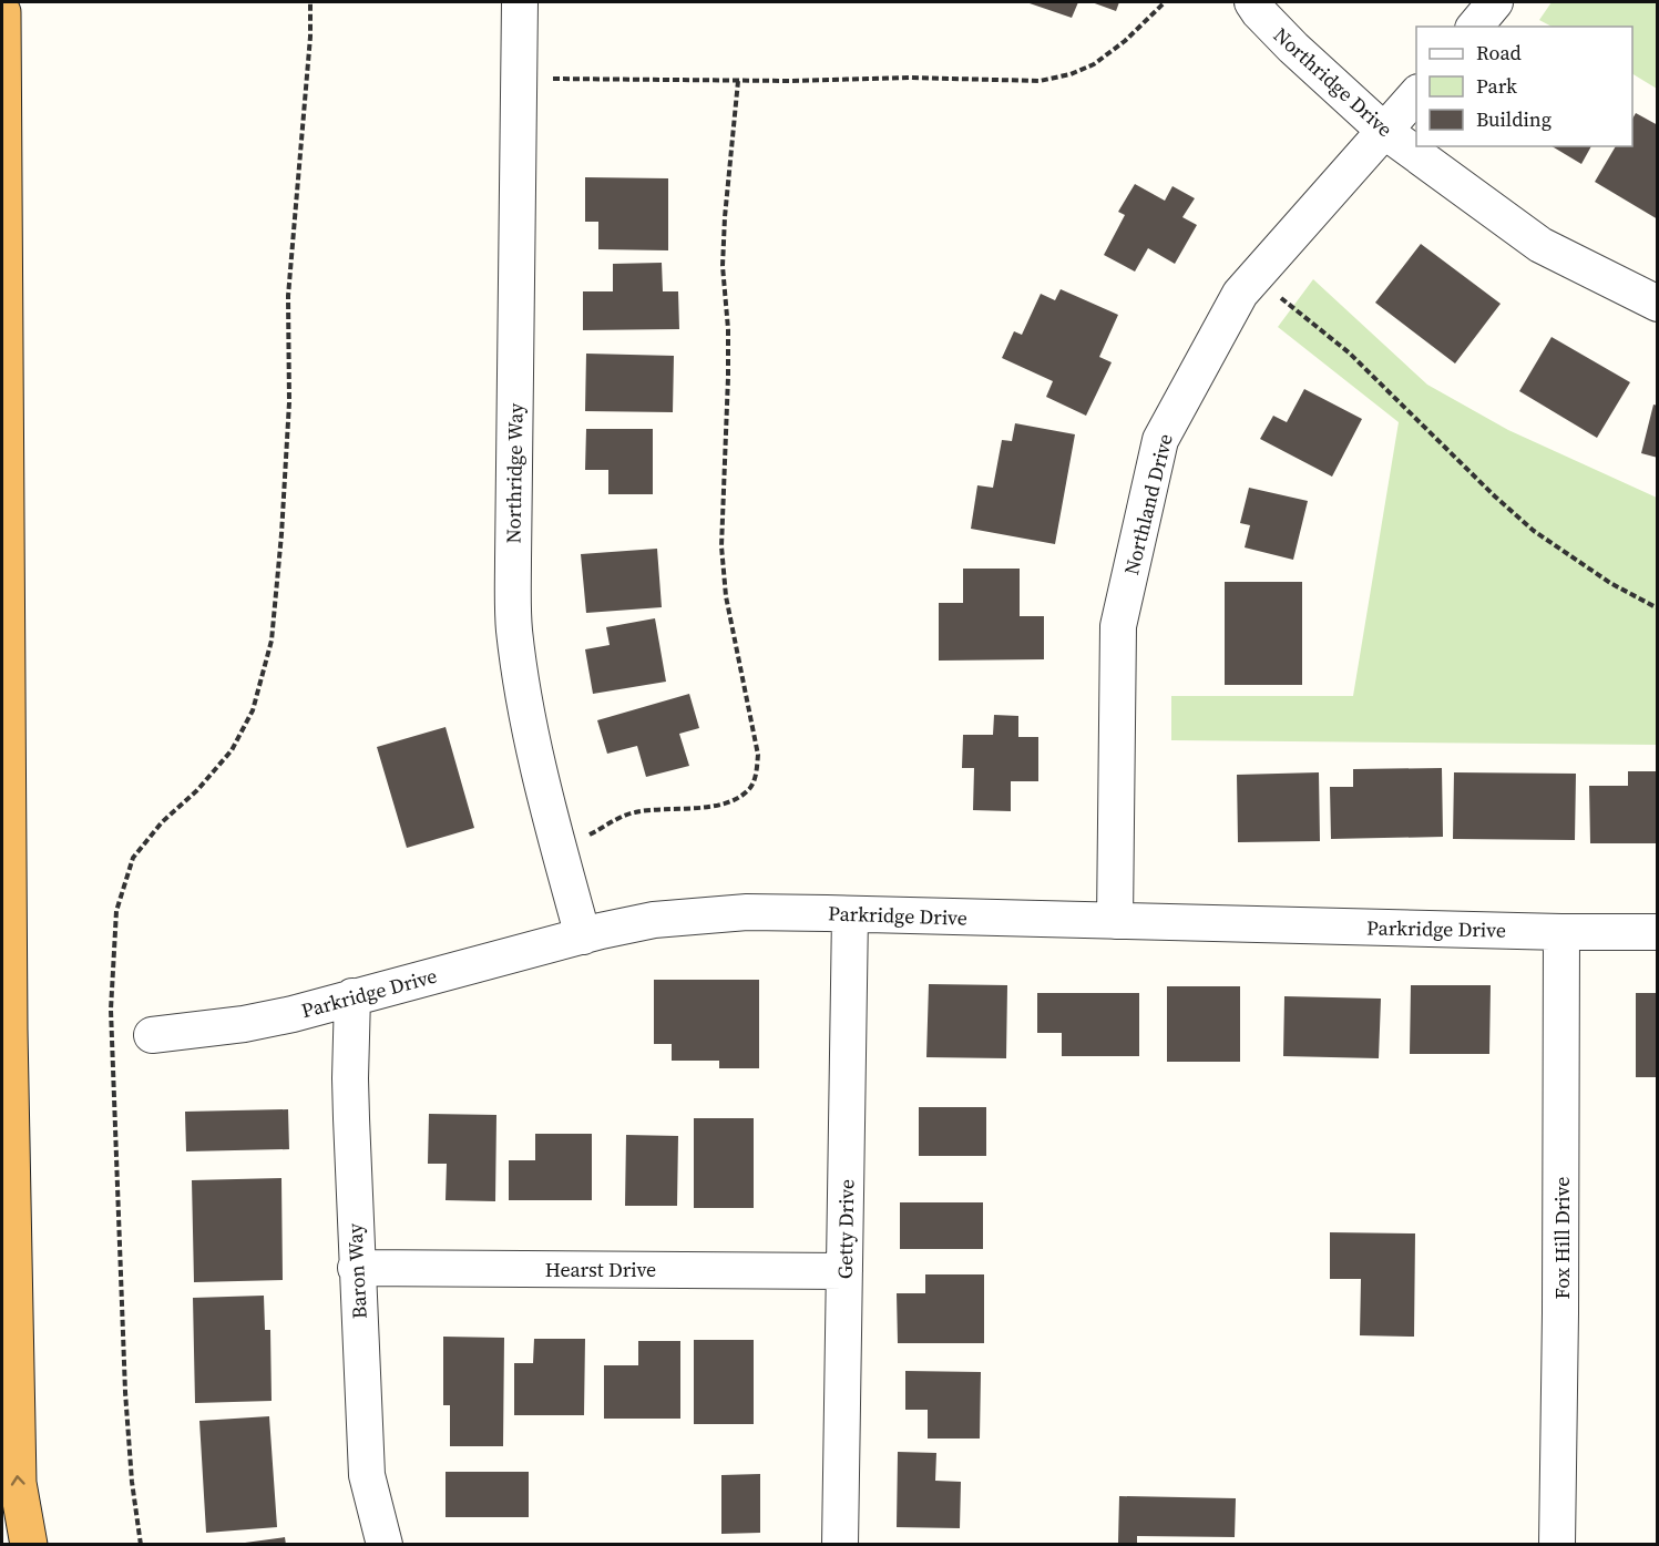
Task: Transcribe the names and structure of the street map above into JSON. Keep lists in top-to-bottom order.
{
  "streets": {
    "street": [
      "Northridge Drive",
      "Northridge Way",
      "Northland Drive",
      "Parkridge Drive",
      "Getty Drive",
      "Fox Hill Drive",
      "Hearst Drive",
      "Baron Way"
    ]
  },
  "crossings": [
    ["Northridge Drive", "Northland Drive"],
    ["Northridge Way", "Parkridge Drive"],
    ["Northland Drive", "Parkridge Drive"],
    ["Parkridge Drive", "Getty Drive"],
    ["Parkridge Drive", "Fox Hill Drive"],
    ["Parkridge Drive", "Baron Way"],
    ["Getty Drive", "Hearst Drive"],
    ["Hearst Drive", "Baron Way"]
  ],
  "legend": ["Road", "Park", "Building"]
}
